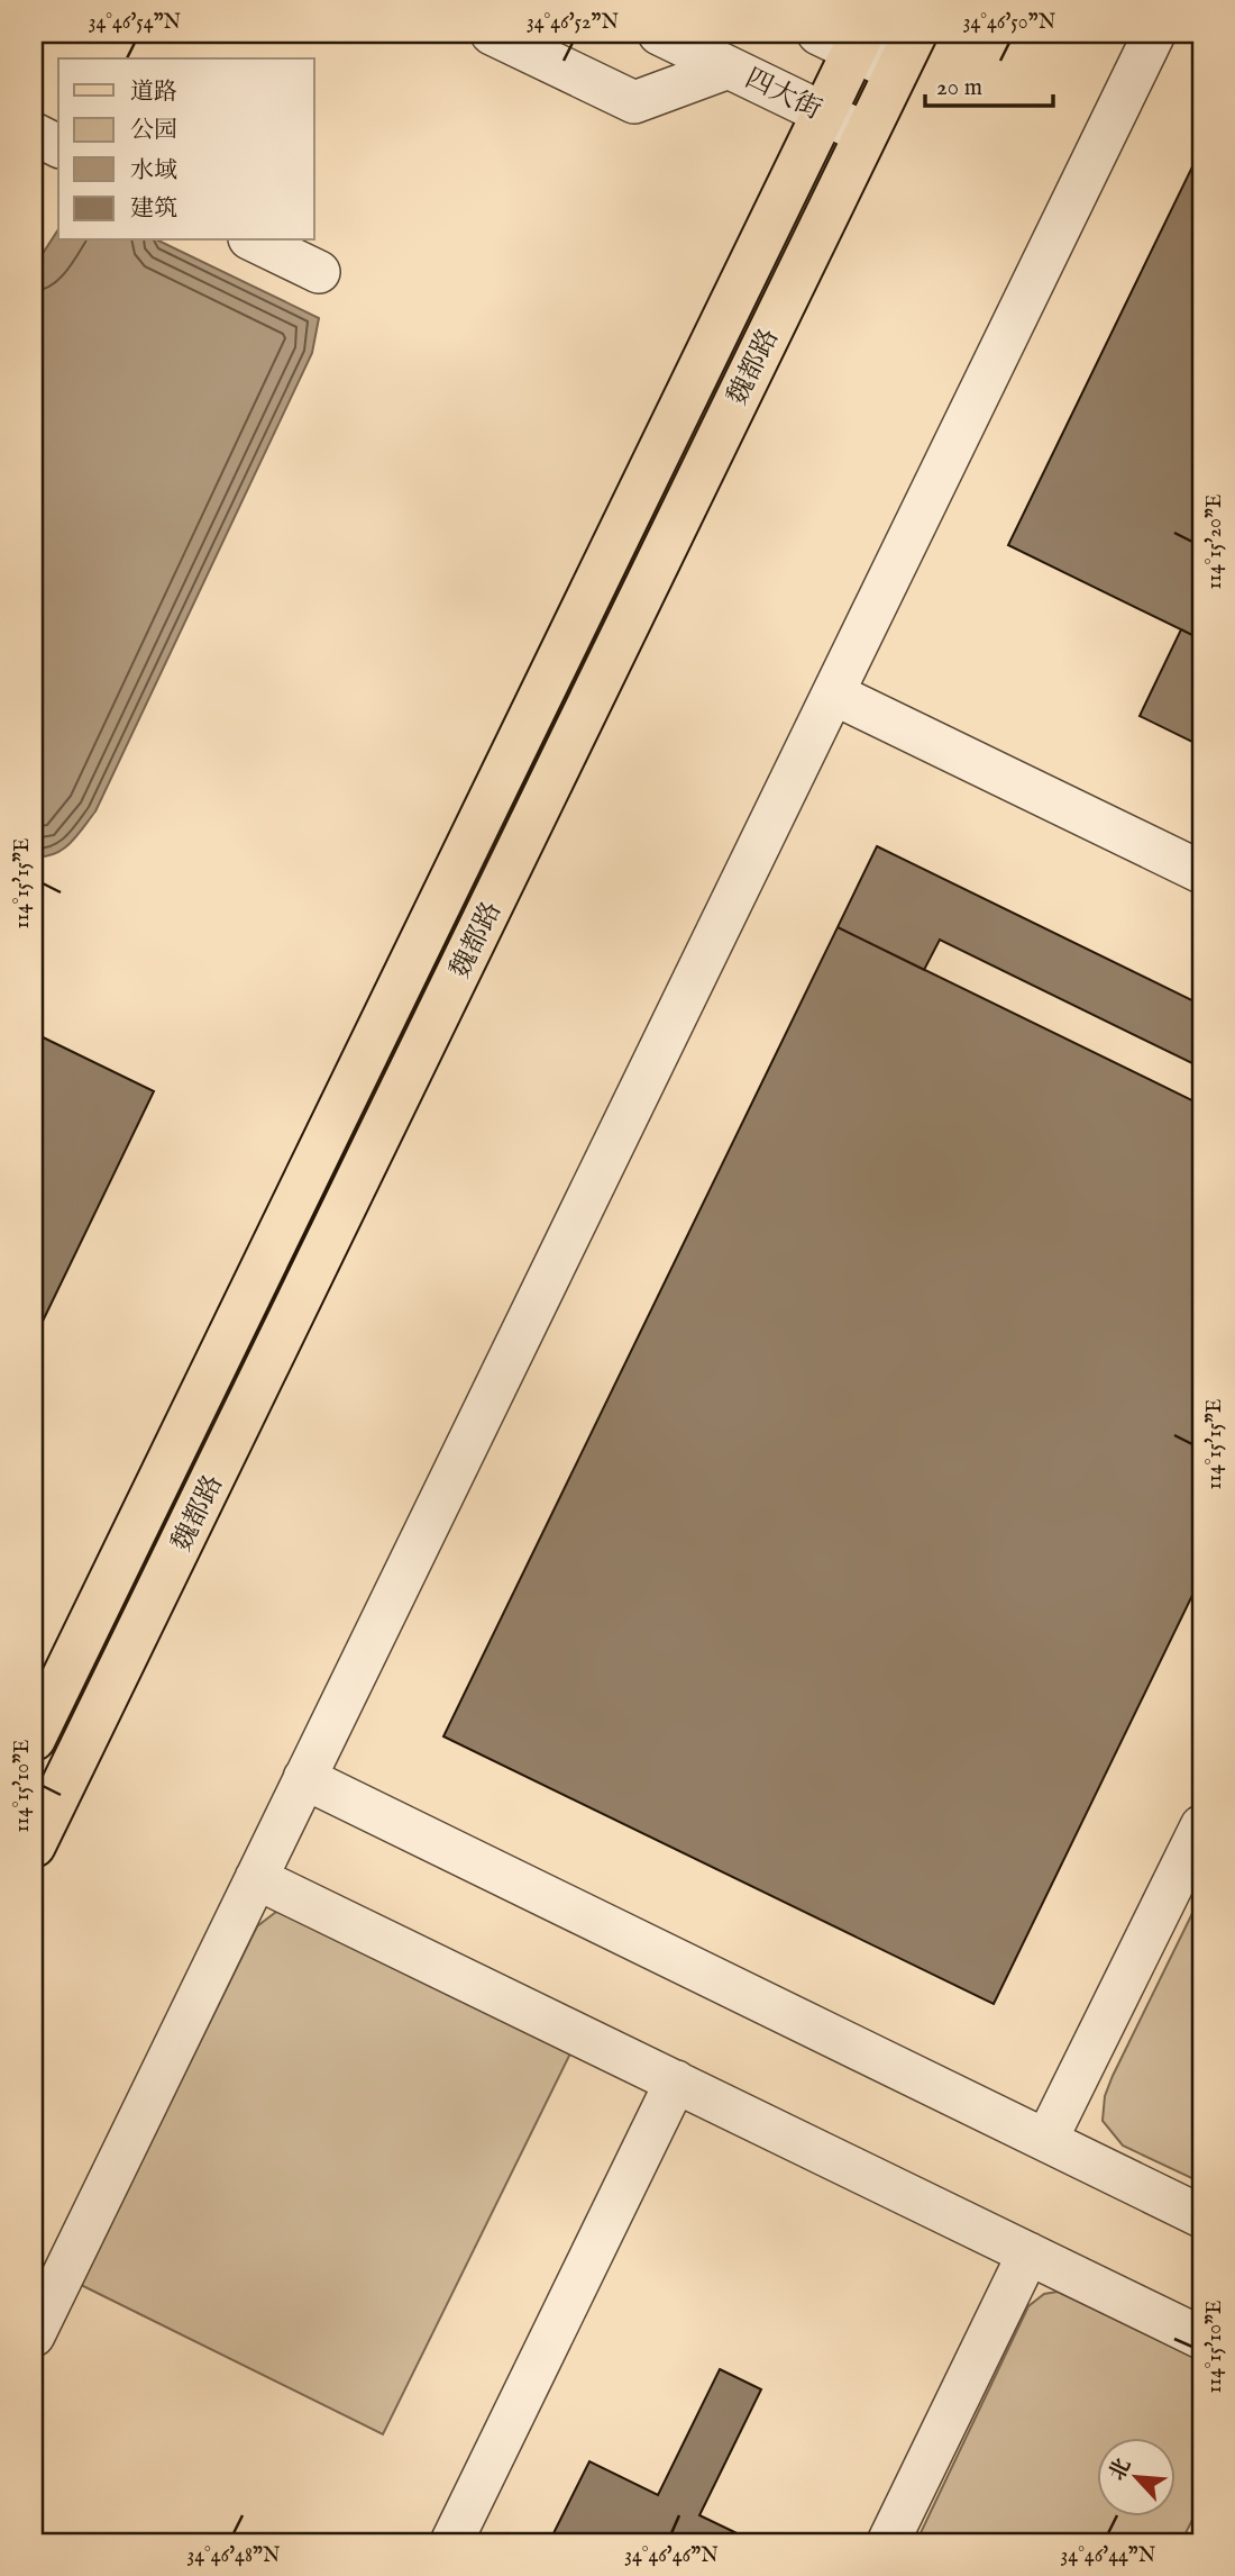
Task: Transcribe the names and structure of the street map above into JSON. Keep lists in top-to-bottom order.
{
  "streets": {
    "main road": ["魏都路"],
    "street": ["四大街"]
  },
  "crossings": [
    ["四大街", "魏都路"]
  ],
  "legend": [
    "道路",
    "公园",
    "水域",
    "建筑"
  ],
  "scale_bar": "20 m",
  "north": "top left",
  "coordinates": [
    "34°46'54\"N",
    "34°46'52\"N",
    "34°46'50\"N",
    "114°15'20\"E",
    "114°15'15\"E",
    "114°15'10\"E",
    "34°46'48\"N",
    "34°46'46\"N",
    "34°46'44\"N"
  ]
}
